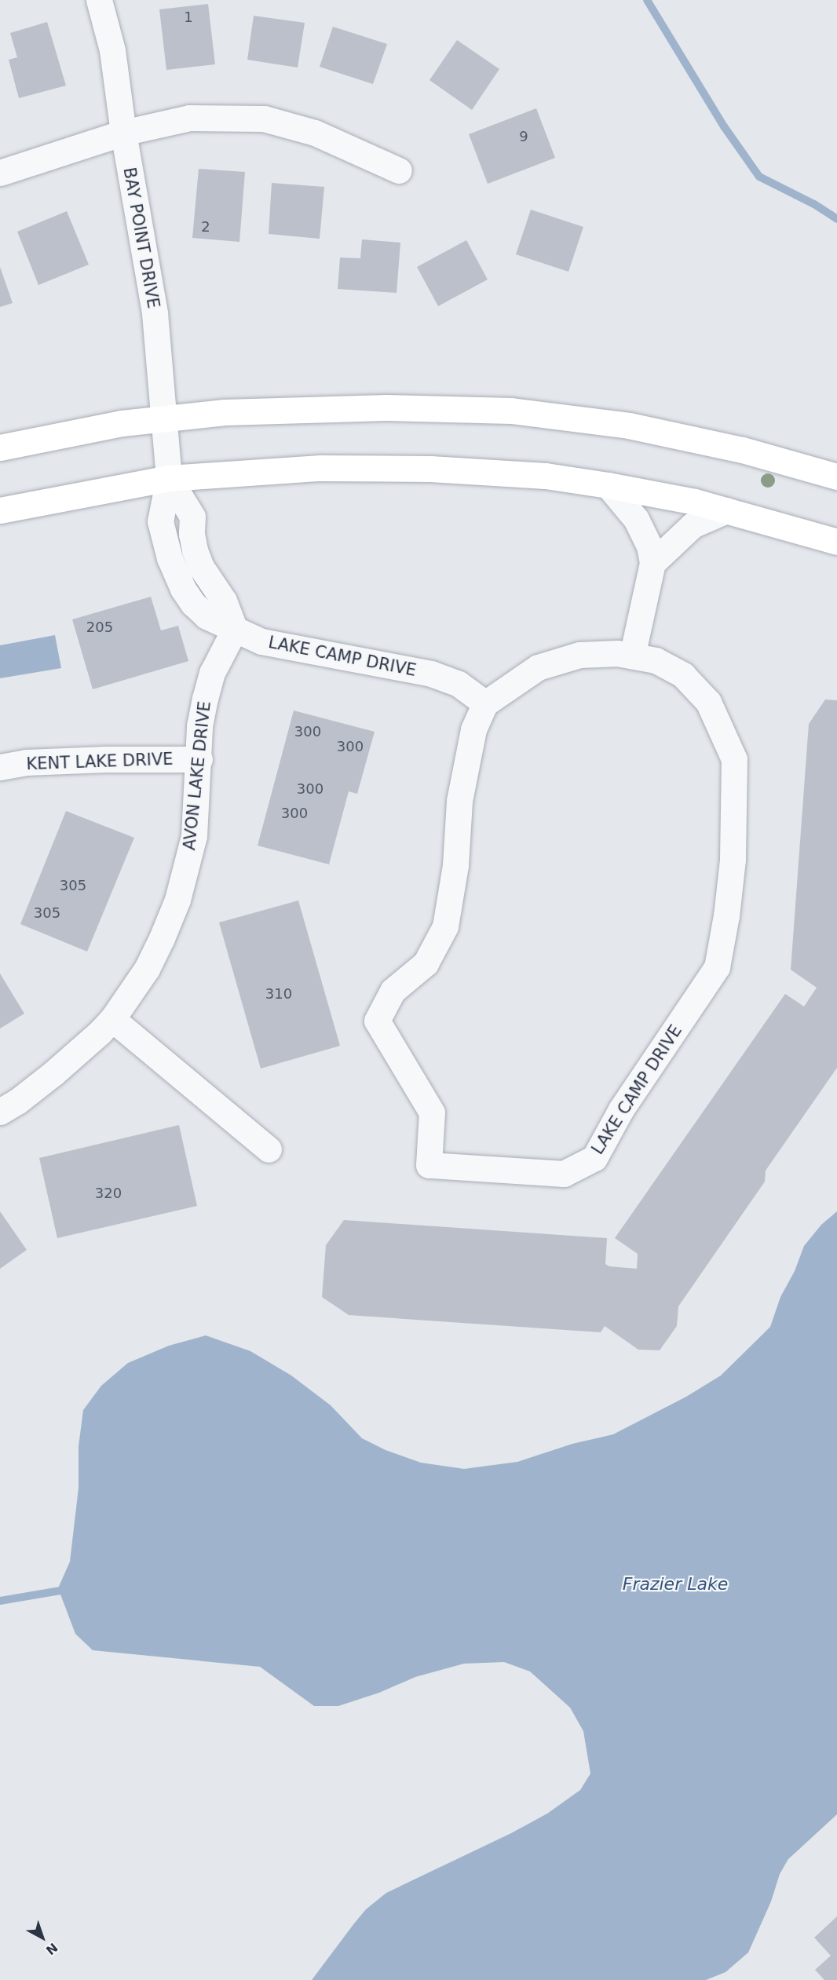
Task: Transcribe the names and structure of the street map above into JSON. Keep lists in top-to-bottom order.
{
  "streets": {
    "street": [
      "BAY POINT DRIVE",
      "LAKE CAMP DRIVE",
      "KENT LAKE DRIVE",
      "AVON LAKE DRIVE"
    ]
  },
  "crossings": [
    ["BAY POINT DRIVE", "LAKE CAMP DRIVE"],
    ["LAKE CAMP DRIVE", "AVON LAKE DRIVE"],
    ["KENT LAKE DRIVE", "AVON LAKE DRIVE"]
  ],
  "water": ["Frazier Lake"],
  "house_numbers": [
    "1",
    "9",
    "2",
    "205",
    "300",
    "300",
    "300",
    "300",
    "305",
    "305",
    "310",
    "320"
  ],
  "north": "bottom right"
}
